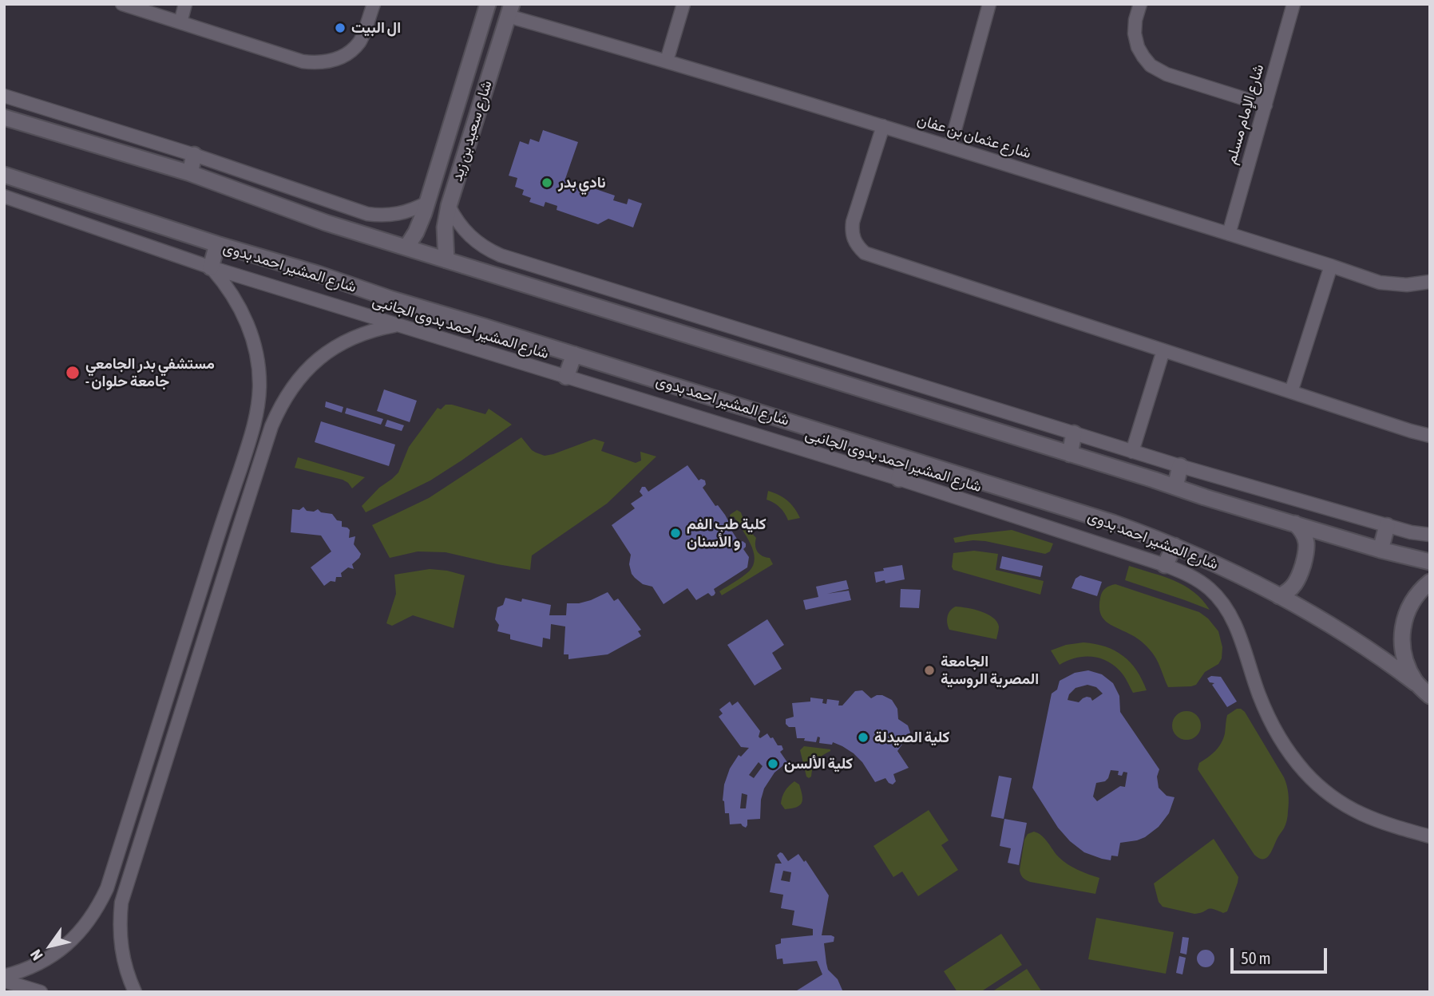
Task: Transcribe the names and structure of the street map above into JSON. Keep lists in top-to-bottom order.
{
  "streets": {
    "street": [
      "شارع الإمام مسلم",
      "شارع سعيد بن زيد",
      "شارع عثمان بن عفان",
      "شارع المشير احمد بدوى",
      "شارع المشير احمد بدوى الجانبى"
    ]
  },
  "crossings": [
    ["شارع الإمام مسلم", "شارع عثمان بن عفان"],
    ["شارع سعيد بن زيد", "شارع عثمان بن عفان"]
  ],
  "places": [
    "ال البيت",
    "نادي بدر",
    "مستشفي بدر الجامعي - جامعة حلوان",
    "كلية طب الفم و الأسنان",
    "الجامعة المصرية الروسية",
    "كلية الصيدلة",
    "كلية الألسن"
  ],
  "scale_bar": "50 m",
  "north": "bottom left"
}
